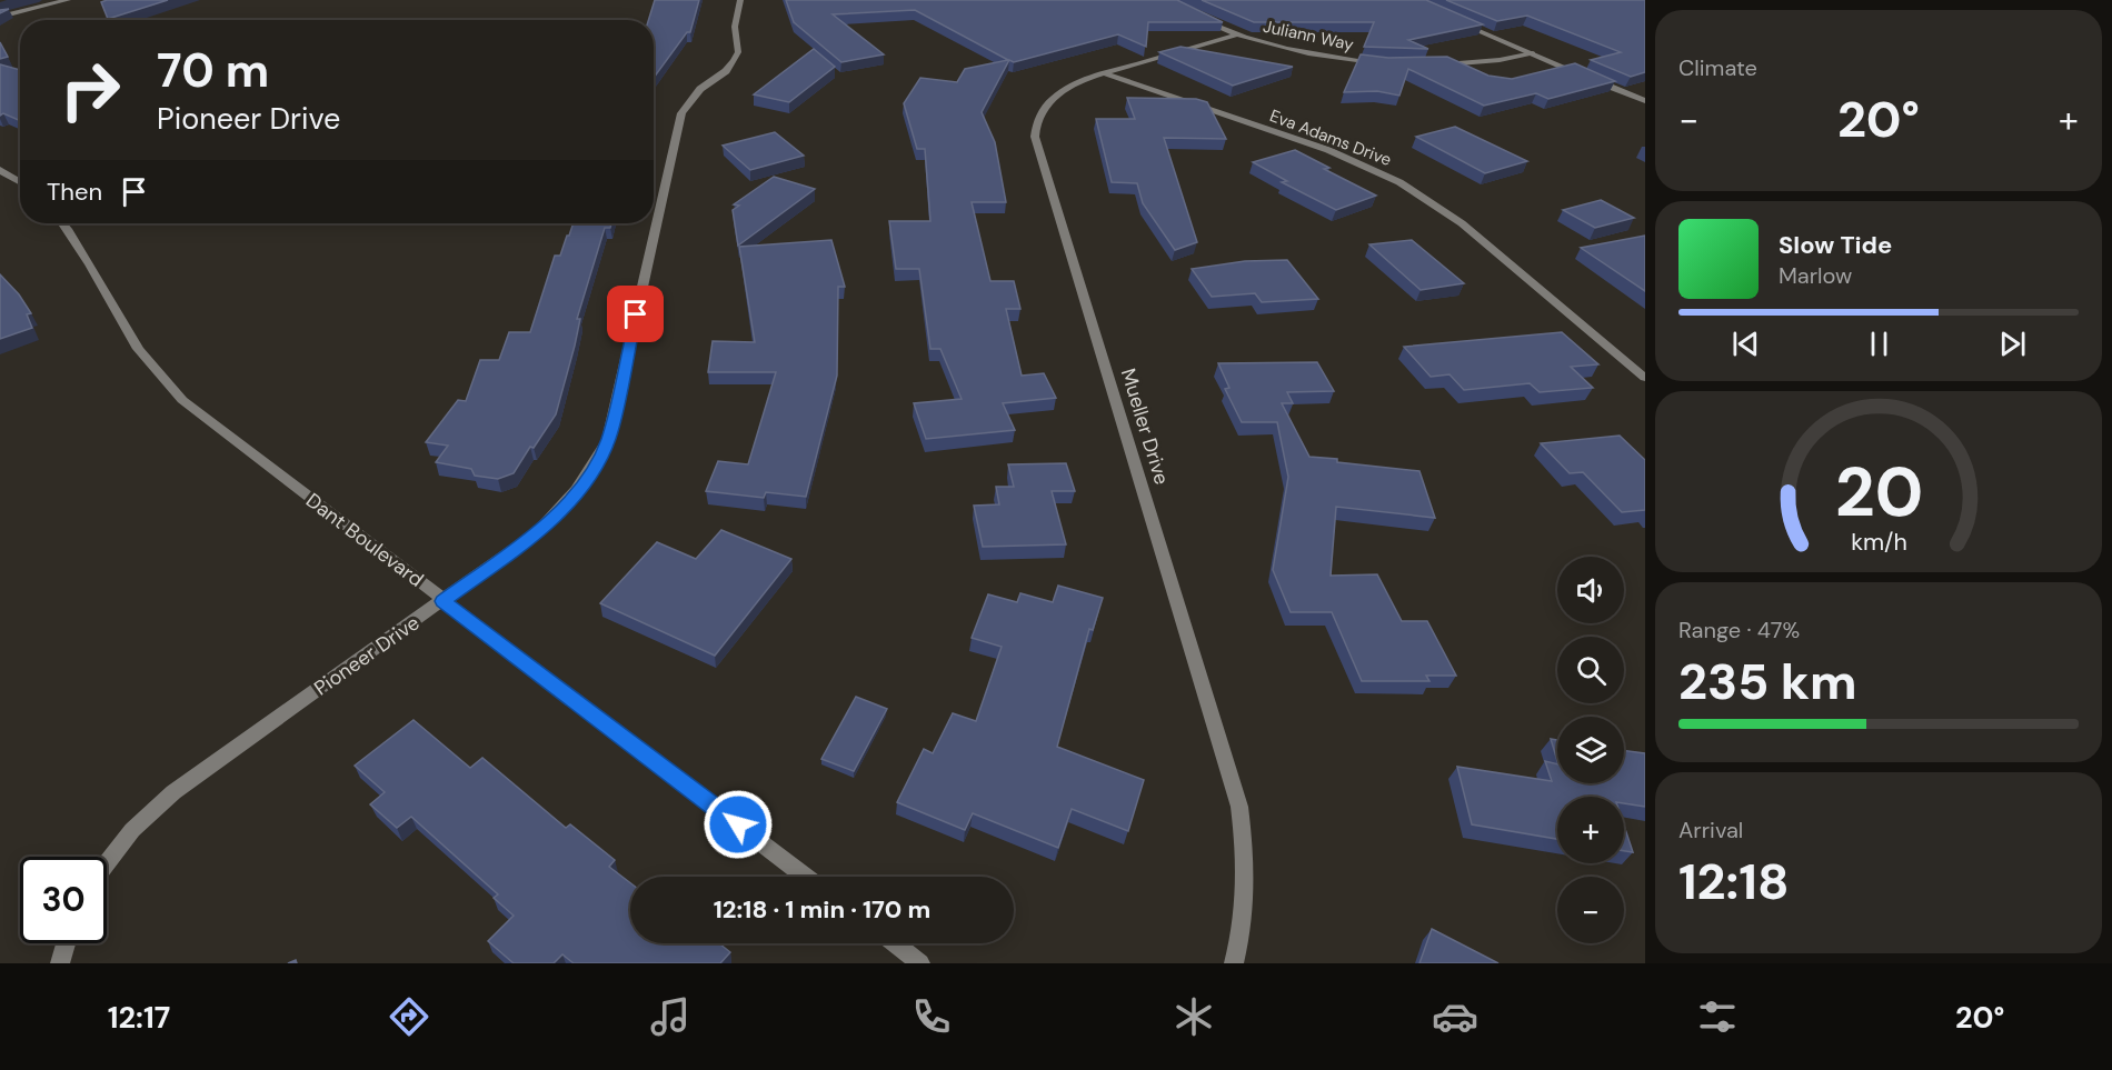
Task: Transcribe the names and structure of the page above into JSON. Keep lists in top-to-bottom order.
{
  "streets": {
    "street": [
      "Juliann Way",
      "Eva Adams Drive",
      "Mueller Drive",
      "Dant Boulevard",
      "Pioneer Drive"
    ]
  },
  "crossings": [
    ["Juliann Way", "Mueller Drive"],
    ["Eva Adams Drive", "Mueller Drive"],
    ["Dant Boulevard", "Pioneer Drive"]
  ],
  "page": {
    "tile": [
      "Climate",
      ["Range · 47%", "235 km"],
      ["Arrival", "12:18"]
    ],
    "turn": ["70 m", "Pioneer Drive"],
    "heat": ["−", "20°", "+"],
    "then": "Then",
    "song": ["Slow Tide", "Marlow"],
    "map_buttons": ["+", "−"],
    "limit": "30",
    "trip": "12:18 · 1 min · 170 m",
    "tabs": ["12:17", "20°"],
    "gauge": ["20", "km/h"]
  }
}
